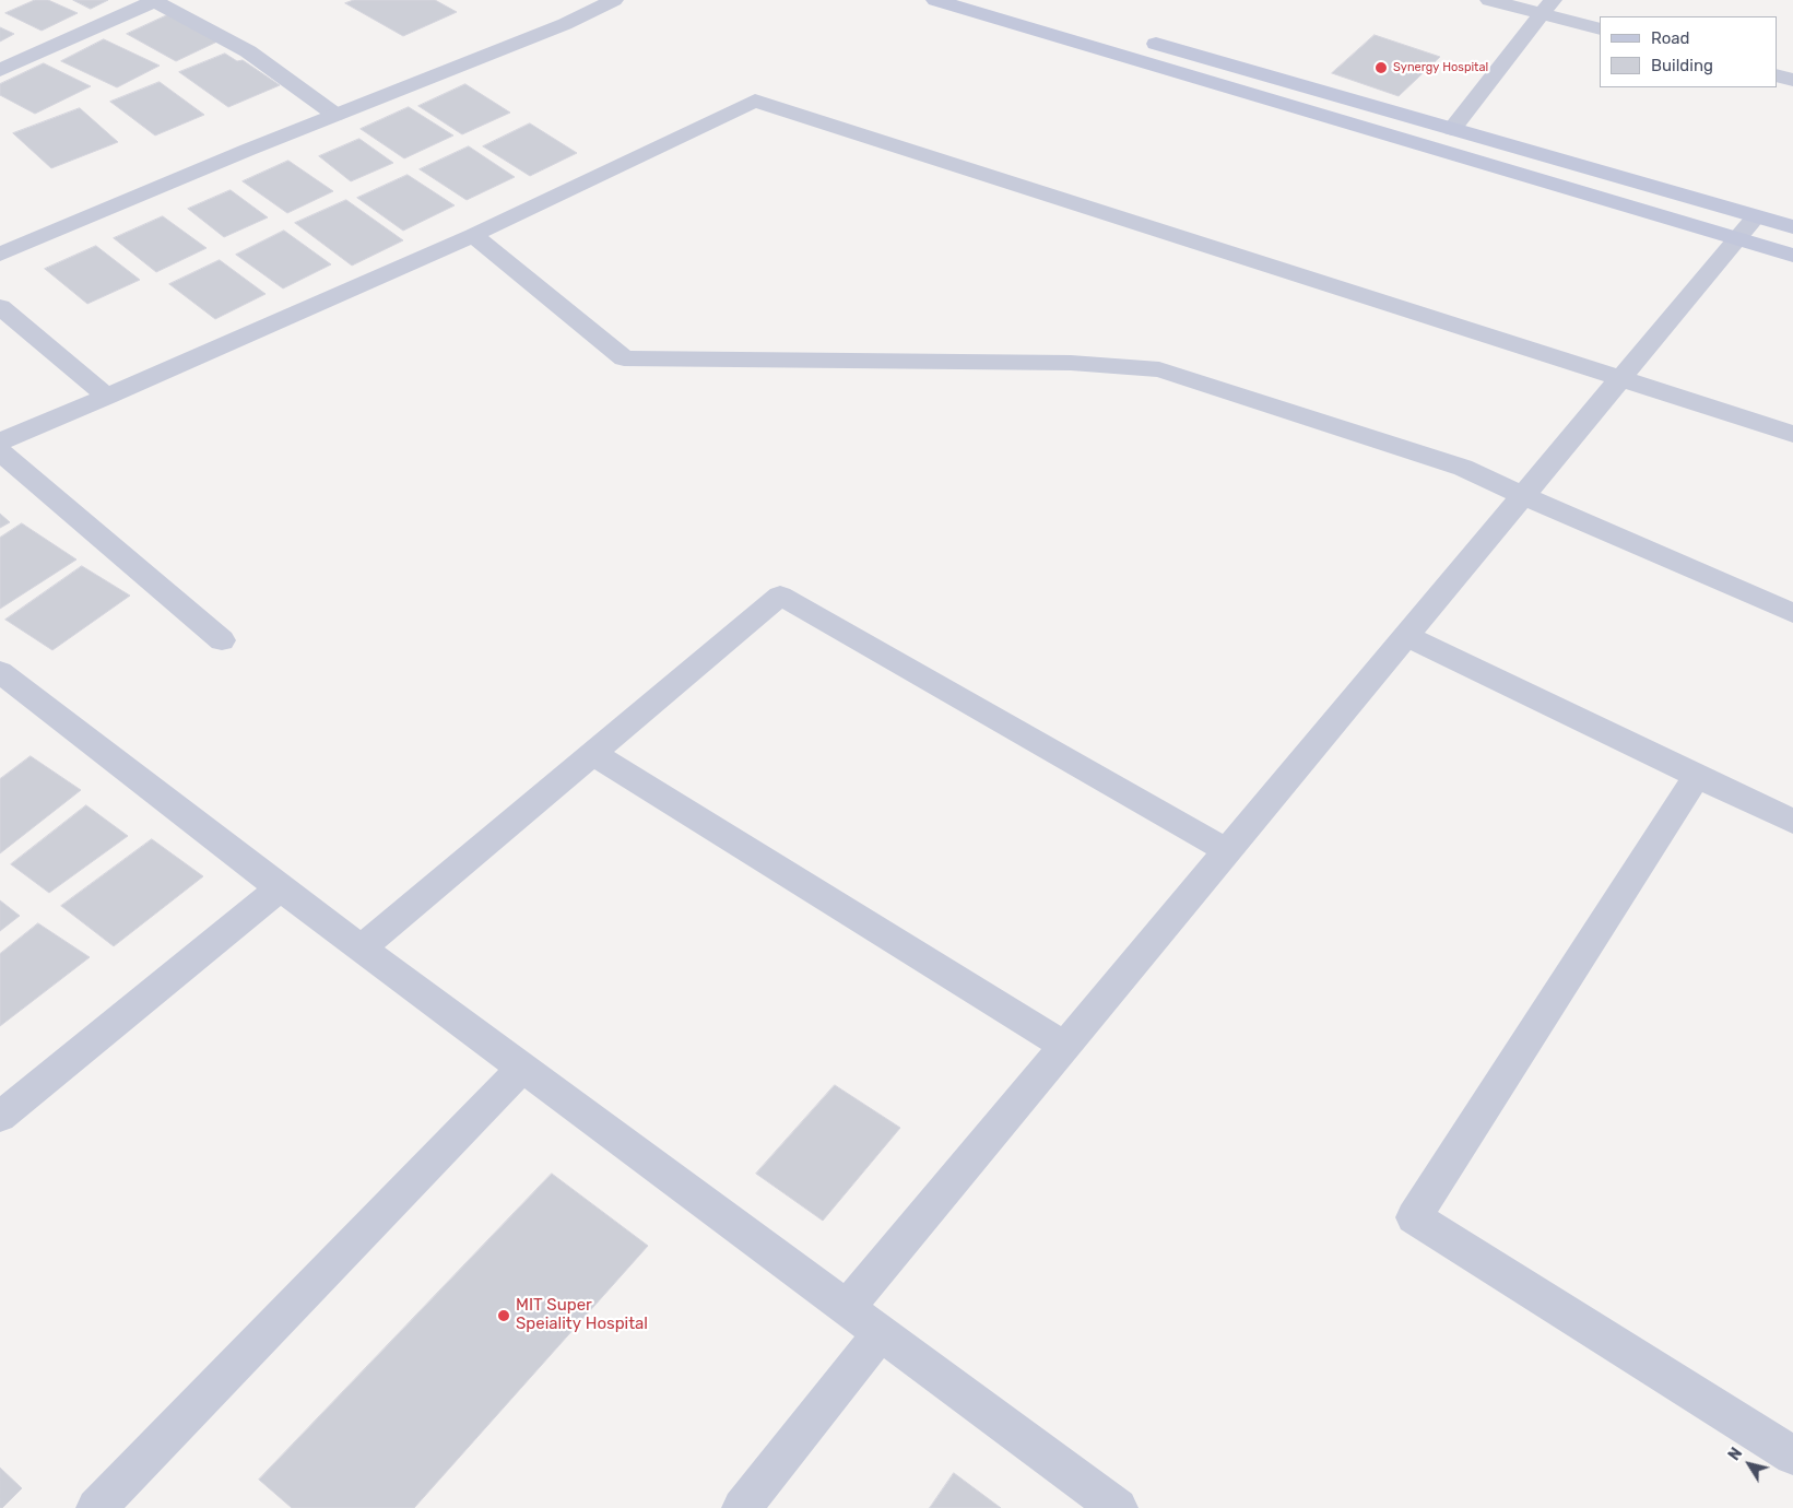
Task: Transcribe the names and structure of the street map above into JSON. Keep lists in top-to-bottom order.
{
  "places": ["Synergy Hospital", "MIT Super Speiality Hospital"],
  "legend": ["Road", "Building"],
  "north": "top left"
}
